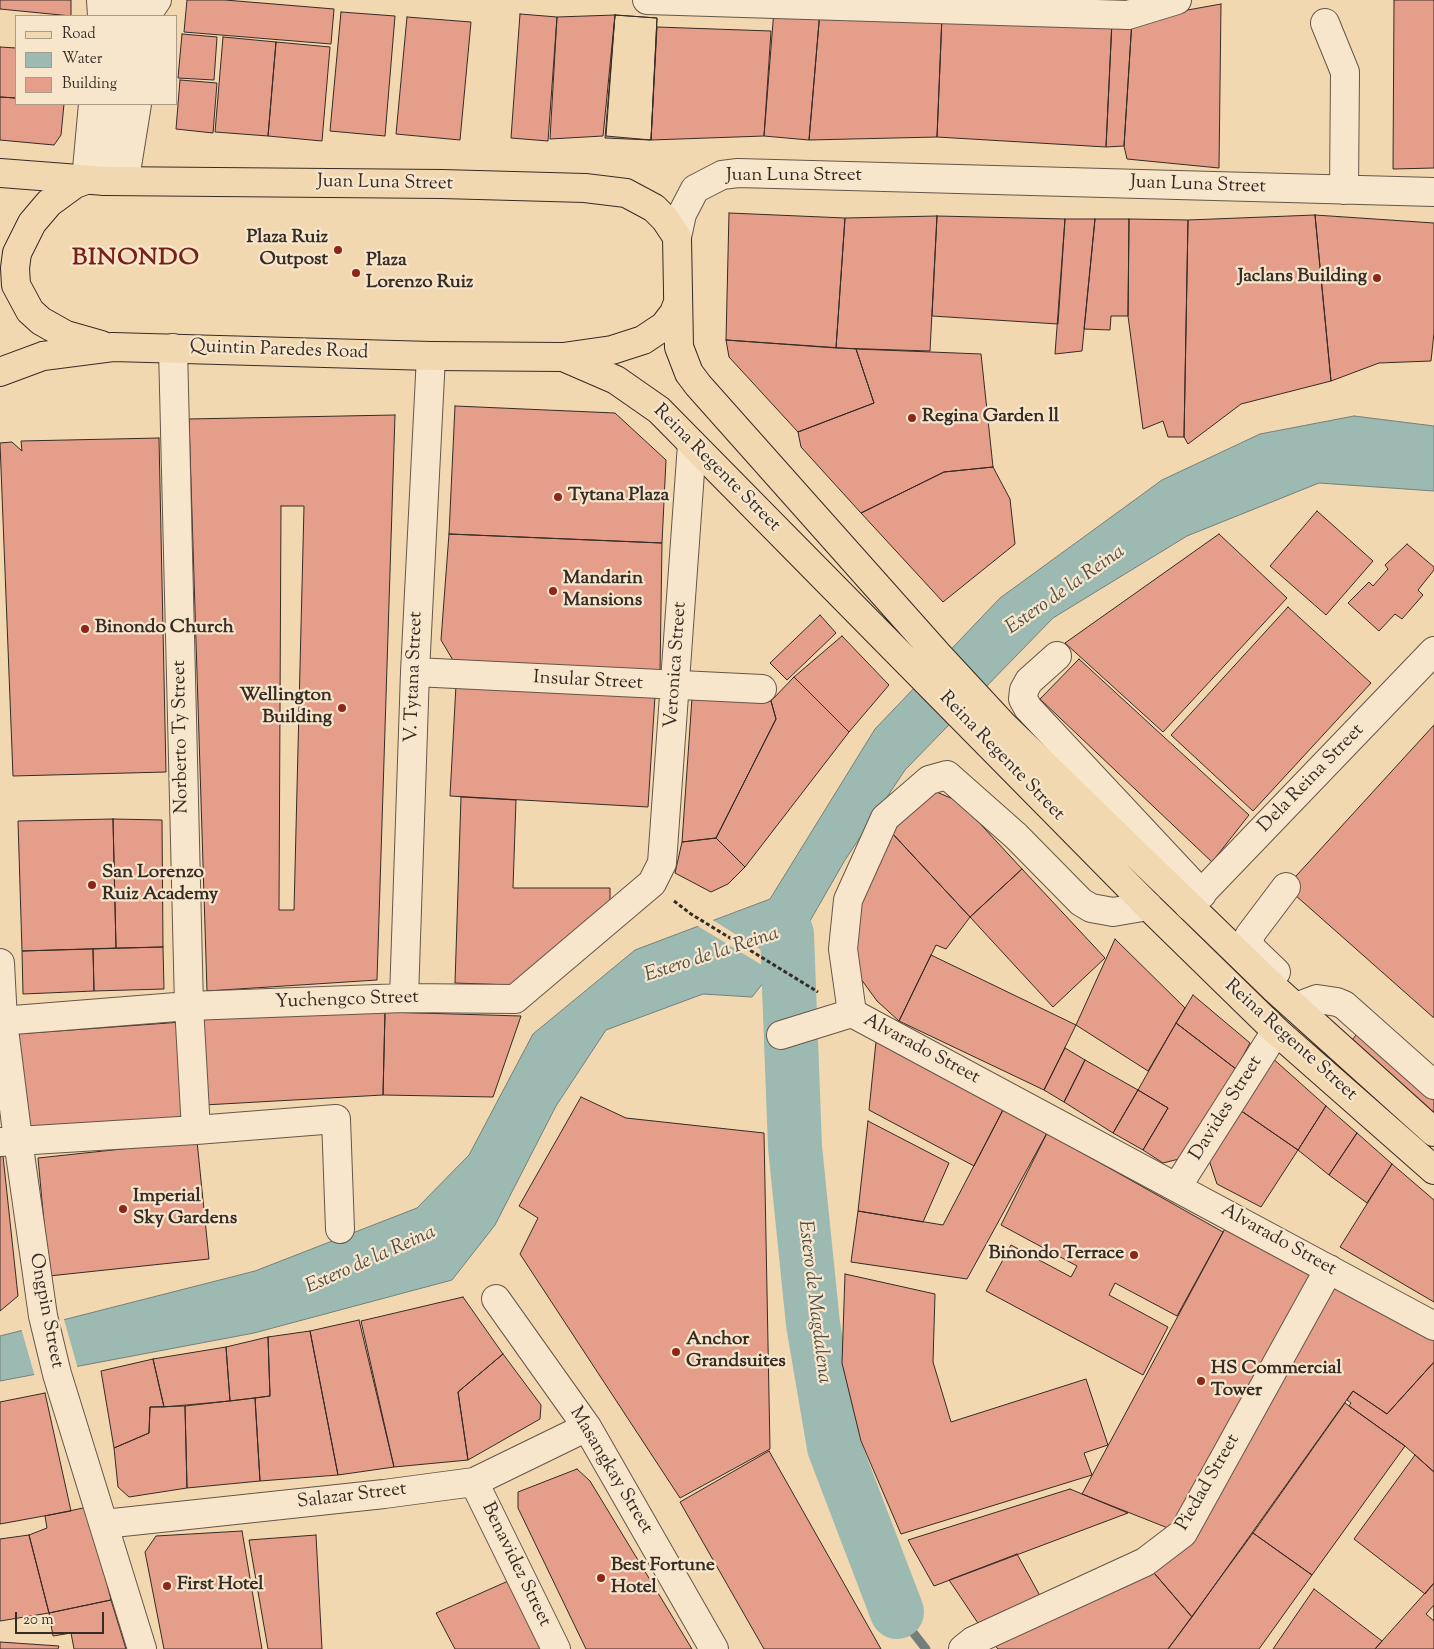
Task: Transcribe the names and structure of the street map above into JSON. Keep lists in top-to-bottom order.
{
  "streets": {
    "main road": ["Juan Luna Street", "Quintin Paredes Road", "Reina Regente Street"],
    "street": [
      "Veronica Street",
      "V. Tytana Street",
      "Insular Street",
      "Norberto Ty Street",
      "Dela Reina Street",
      "Yuchengco Street",
      "Alvarado Street",
      "Davides Street",
      "Ongpin Street",
      "Masangkay Street",
      "Piedad Street",
      "Salazar Street",
      "Benavidez Street"
    ]
  },
  "crossings": [
    ["Quintin Paredes Road", "Reina Regente Street"],
    ["Quintin Paredes Road", "V. Tytana Street"],
    ["Quintin Paredes Road", "Norberto Ty Street"],
    ["Reina Regente Street", "Veronica Street"],
    ["Reina Regente Street", "Dela Reina Street"],
    ["Reina Regente Street", "Alvarado Street"],
    ["Reina Regente Street", "Davides Street"],
    ["Veronica Street", "Insular Street"],
    ["Veronica Street", "Yuchengco Street"],
    ["V. Tytana Street", "Insular Street"],
    ["V. Tytana Street", "Yuchengco Street"],
    ["Norberto Ty Street", "Yuchengco Street"],
    ["Yuchengco Street", "Ongpin Street"],
    ["Alvarado Street", "Davides Street"],
    ["Alvarado Street", "Piedad Street"],
    ["Ongpin Street", "Salazar Street"],
    ["Masangkay Street", "Salazar Street"],
    ["Salazar Street", "Benavidez Street"]
  ],
  "districts": ["BINONDO"],
  "water": ["Estero de la Reina", "Estero de Magdalena"],
  "places": [
    "Plaza Ruiz Outpost",
    "Plaza Lorenzo Ruiz",
    "Jaclans Building",
    "Regina Garden ll",
    "Tytana Plaza",
    "Mandarin Mansions",
    "Binondo Church",
    "Wellington Building",
    "San Lorenzo Ruiz Academy",
    "Imperial Sky Gardens",
    "Binondo Terrace",
    "Anchor Grandsuites",
    "HS Commercial Tower",
    "Best Fortune Hotel",
    "First Hotel"
  ],
  "legend": ["Road", "Water", "Building"],
  "scale_bar": "20 m"
}
